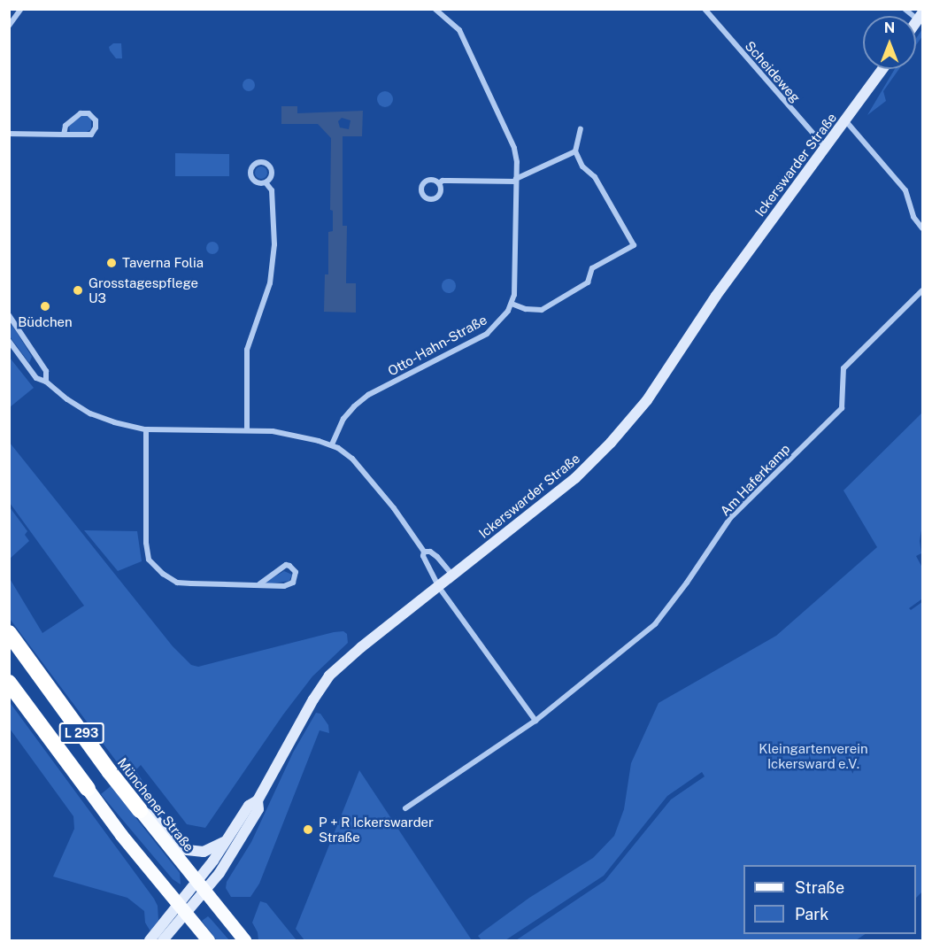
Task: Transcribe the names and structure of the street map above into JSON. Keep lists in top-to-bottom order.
{
  "streets": {
    "highway": ["L 293", "Münchener Straße"],
    "main road": ["Ickerswarder Straße"],
    "street": ["Scheideweg", "Otto-Hahn-Straße", "Am Haferkamp"]
  },
  "crossings": [
    ["Scheideweg", "Ickerswarder Straße"],
    ["Ickerswarder Straße", "L 293"],
    ["Ickerswarder Straße", "Münchener Straße"]
  ],
  "parks": ["Kleingartenverein Ickersward e.V."],
  "places": [
    "Taverna Folia",
    "Grosstagespflege U3",
    "Büdchen",
    "P + R Ickerswarder Straße"
  ],
  "legend": ["Straße", "Park"],
  "north": "top"
}
